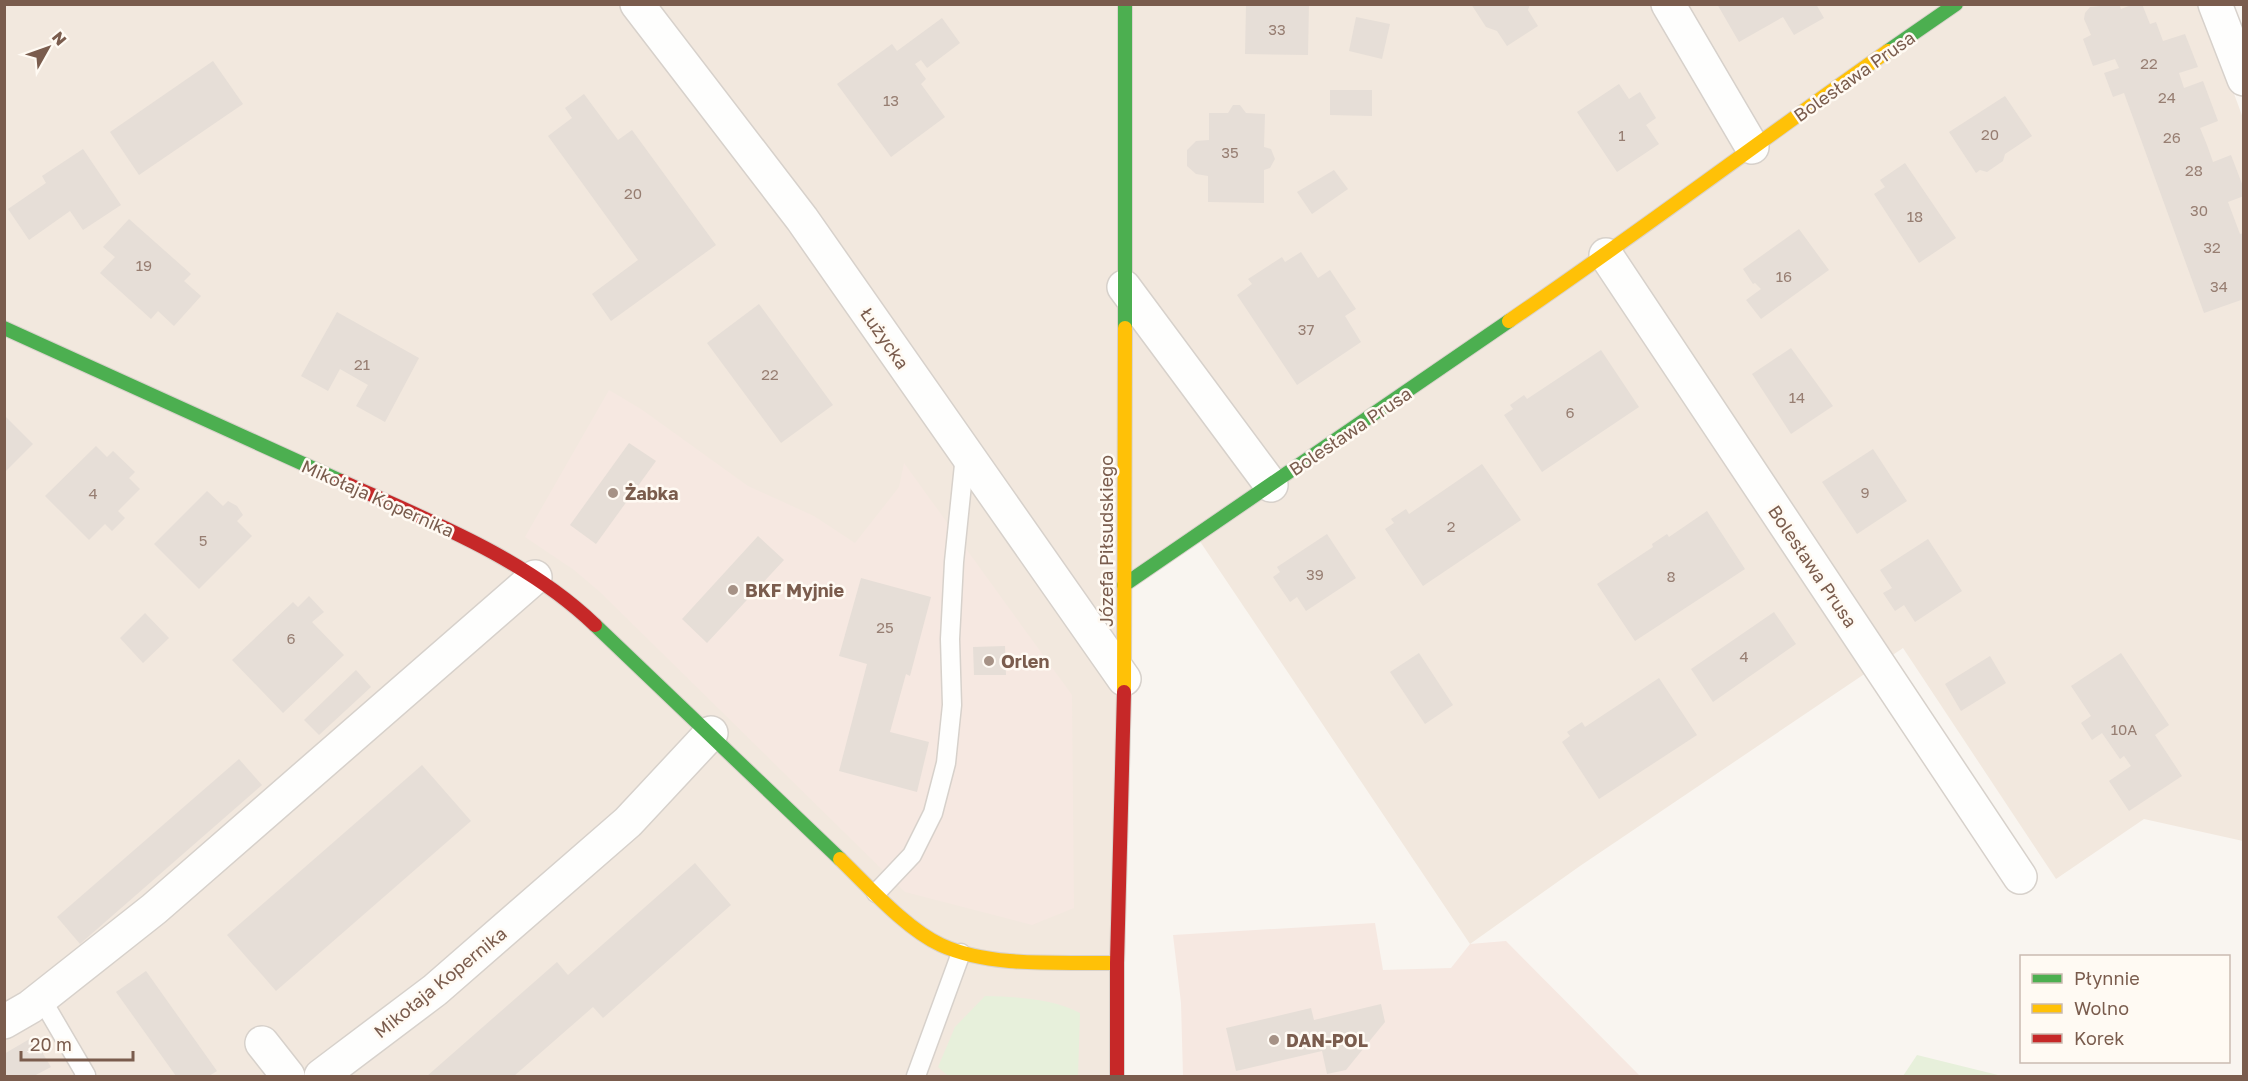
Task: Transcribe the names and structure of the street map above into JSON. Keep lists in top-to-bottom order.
{
  "streets": {
    "street": [
      "Bolesława Prusa",
      "Łużycka",
      "Mikołaja Kopernika",
      "Józefa Piłsudskiego"
    ]
  },
  "crossings": [
    ["Bolesława Prusa", "Józefa Piłsudskiego"],
    ["Łużycka", "Józefa Piłsudskiego"],
    ["Mikołaja Kopernika", "Józefa Piłsudskiego"]
  ],
  "places": [
    "Żabka",
    "BKF Myjnie",
    "Orlen",
    "DAN-POL"
  ],
  "house_numbers": [
    "33",
    "22",
    "24",
    "13",
    "20",
    "1",
    "26",
    "35",
    "28",
    "20",
    "30",
    "18",
    "32",
    "19",
    "16",
    "34",
    "37",
    "21",
    "22",
    "14",
    "6",
    "9",
    "4",
    "2",
    "5",
    "39",
    "8",
    "25",
    "6",
    "4",
    "10A"
  ],
  "legend": ["Płynnie", "Wolno", "Korek"],
  "scale_bar": "20 m",
  "north": "top right"
}
